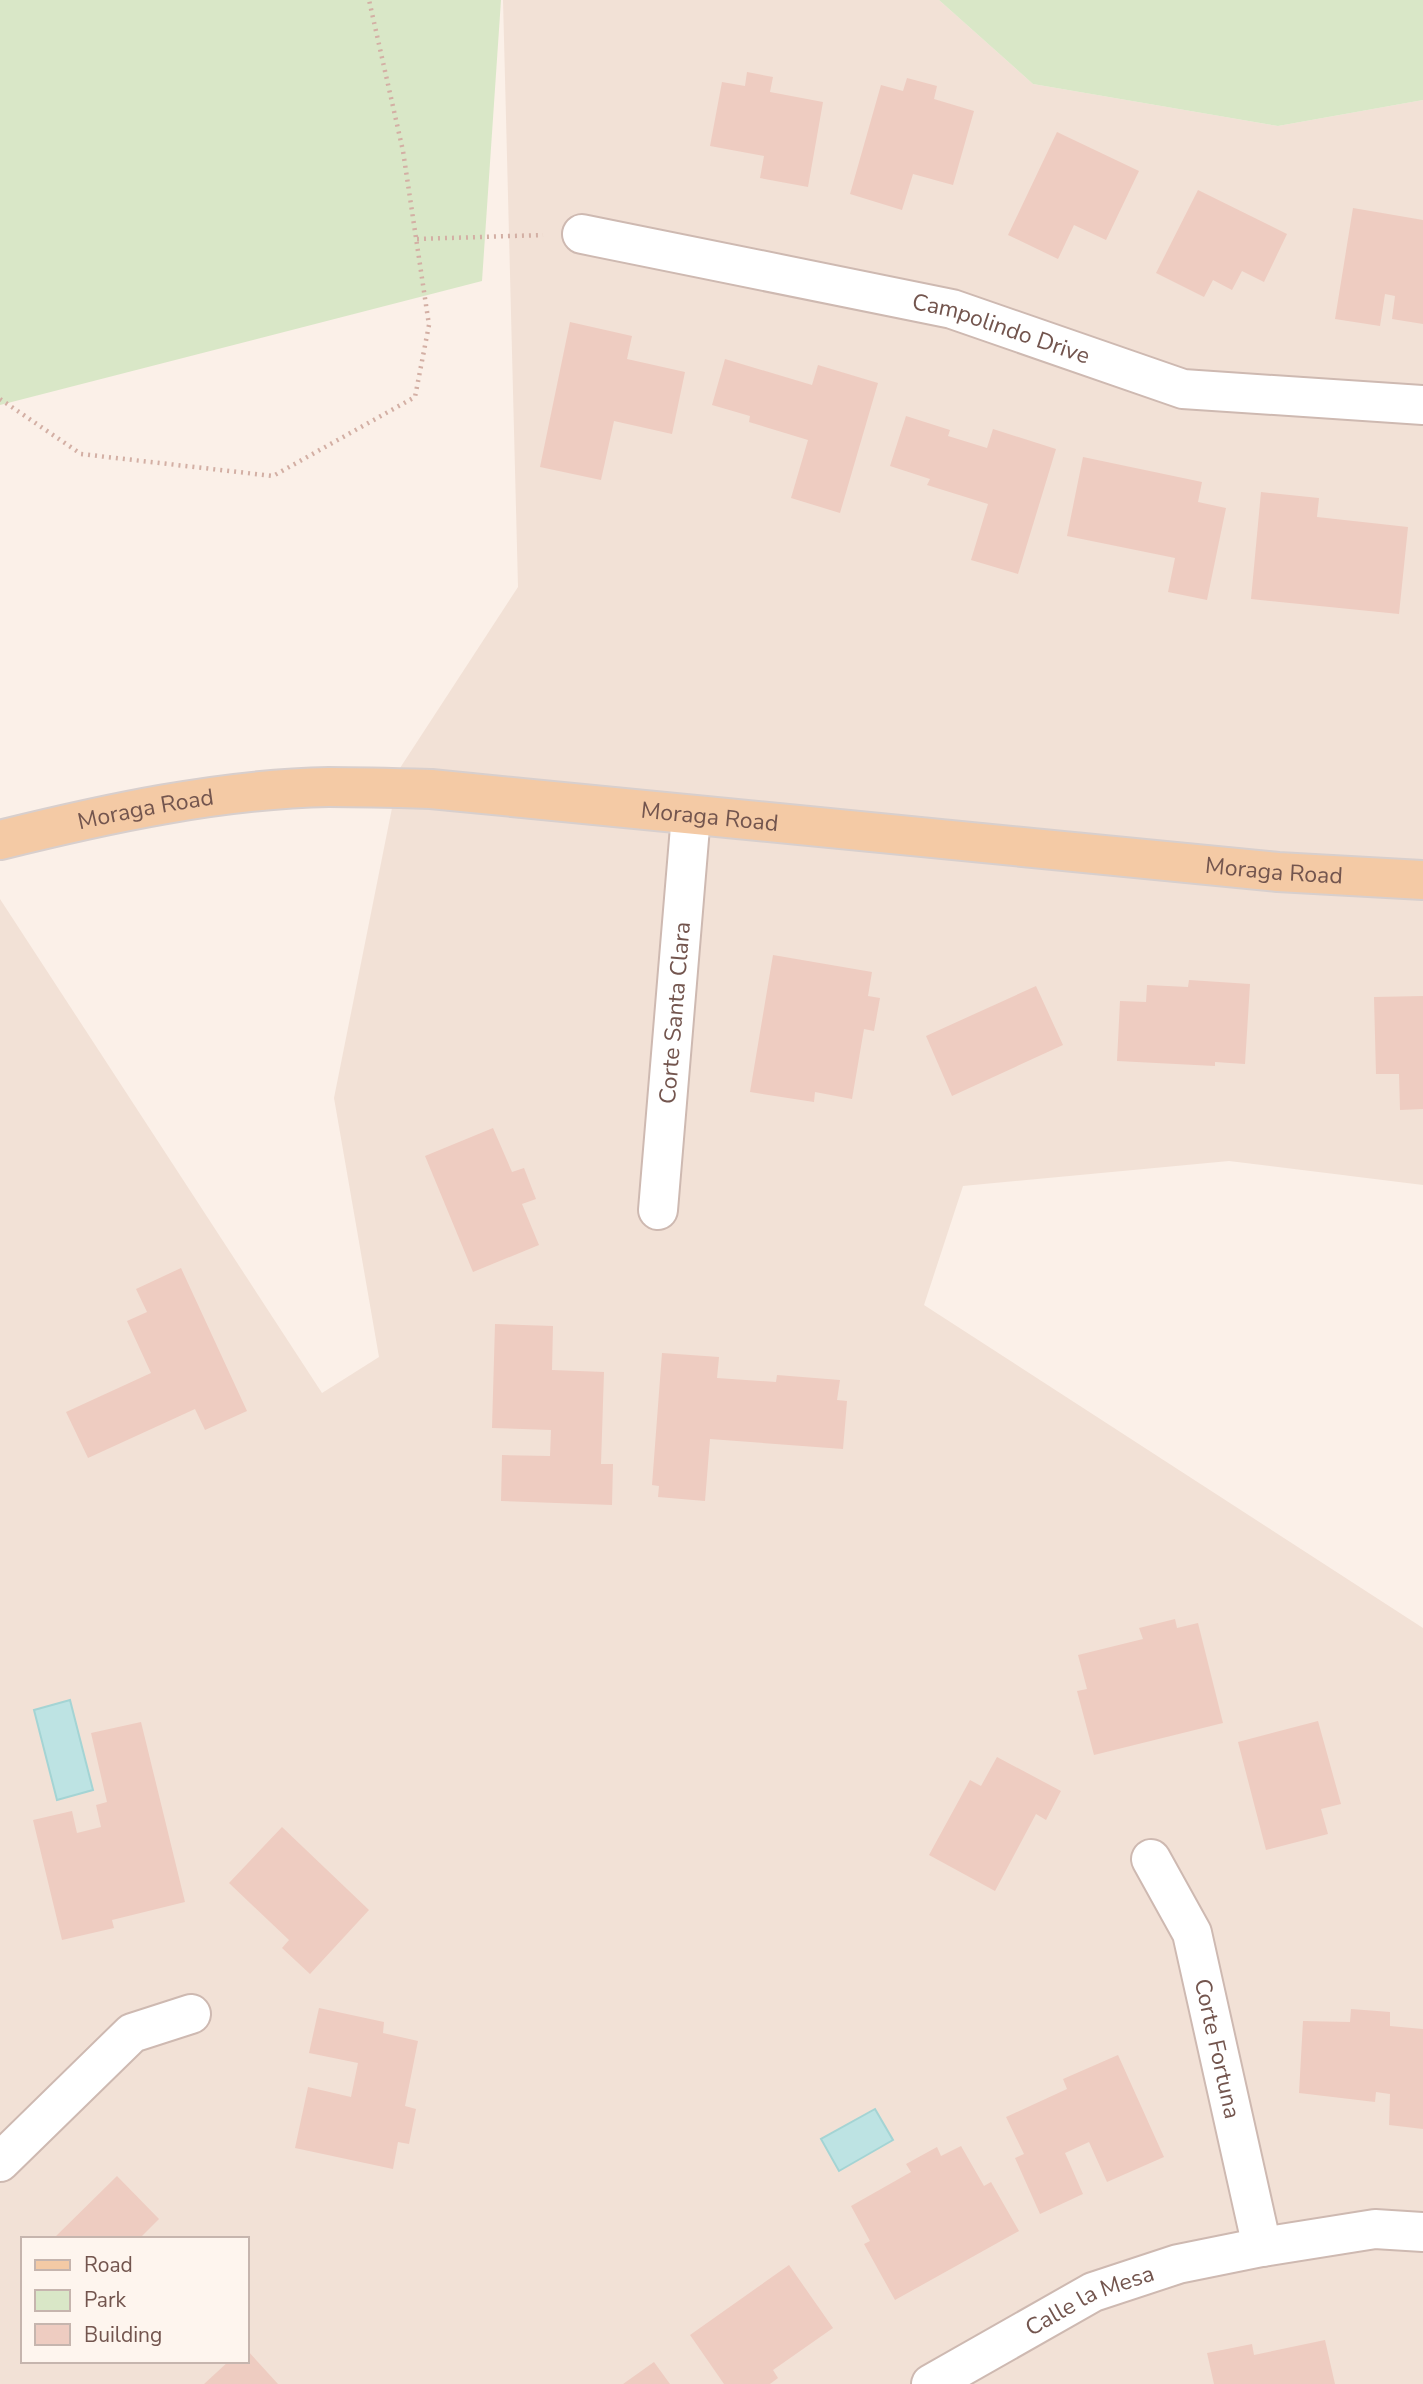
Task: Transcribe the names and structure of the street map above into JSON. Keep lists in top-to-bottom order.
{
  "streets": {
    "main road": ["Moraga Road"],
    "street": [
      "Campolindo Drive",
      "Corte Santa Clara",
      "Corte Fortuna",
      "Calle la Mesa"
    ]
  },
  "crossings": [
    ["Moraga Road", "Corte Santa Clara"],
    ["Corte Fortuna", "Calle la Mesa"]
  ],
  "legend": ["Road", "Park", "Building"]
}
